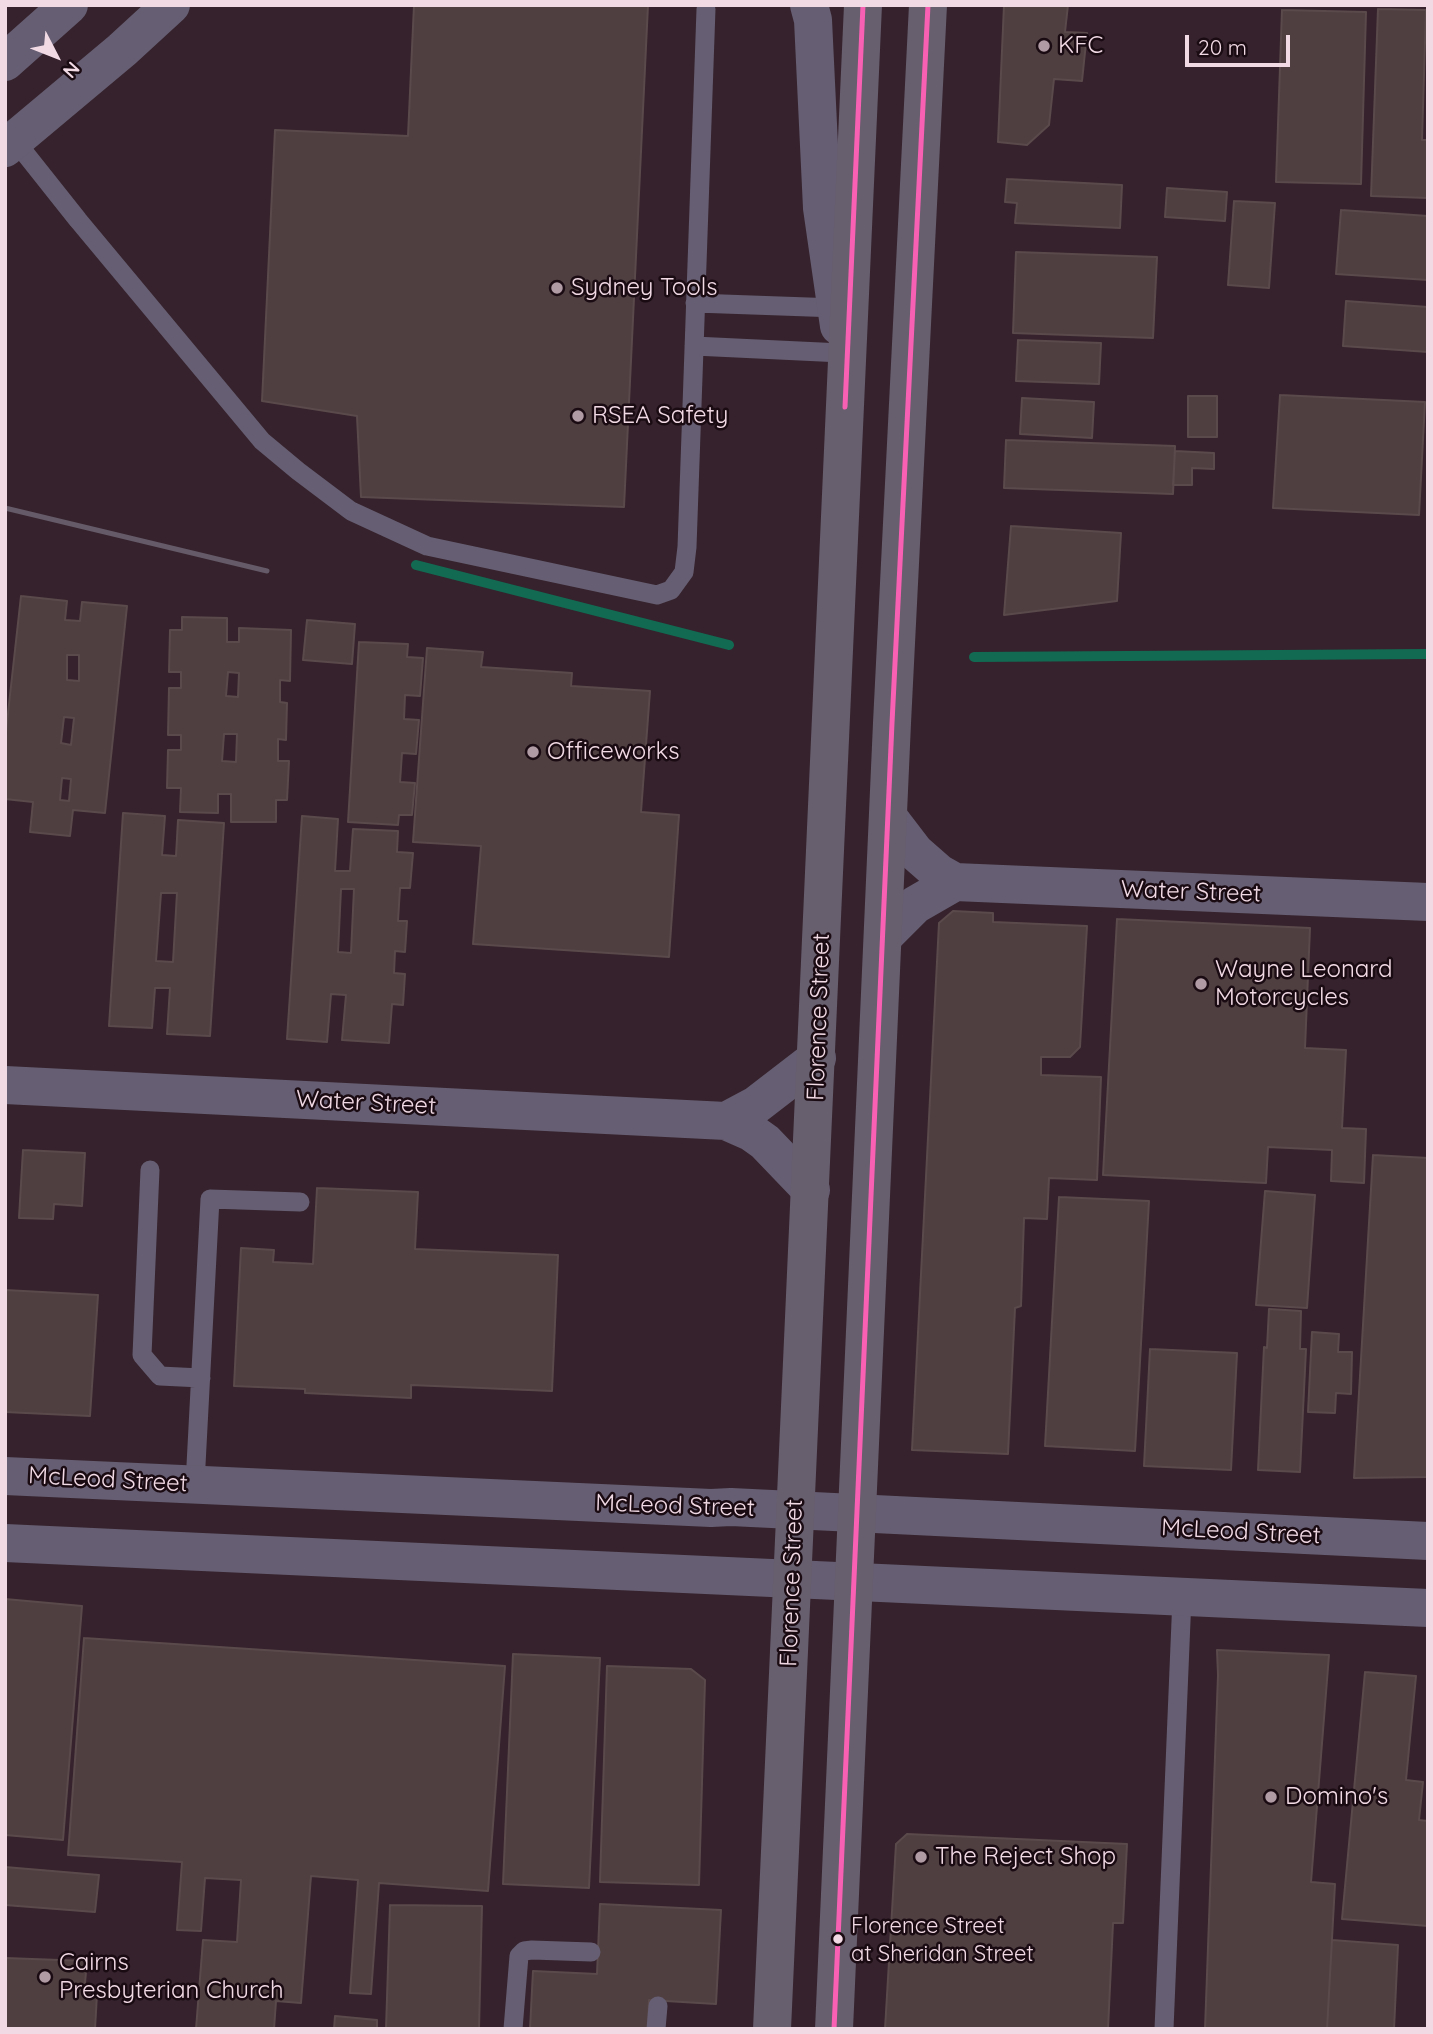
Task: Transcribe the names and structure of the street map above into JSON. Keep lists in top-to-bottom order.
{
  "streets": {
    "main road": ["Florence Street"],
    "street": ["Water Street", "McLeod Street"]
  },
  "crossings": [
    ["Water Street", "Florence Street"],
    ["Florence Street", "McLeod Street"]
  ],
  "places": [
    "KFC",
    "Sydney Tools",
    "RSEA Safety",
    "Officeworks",
    "Wayne Leonard Motorcycles",
    "Domino's",
    "The Reject Shop",
    "Florence Street at Sheridan Street",
    "Cairns Presbyterian Church"
  ],
  "scale_bar": "20 m",
  "north": "bottom right"
}
